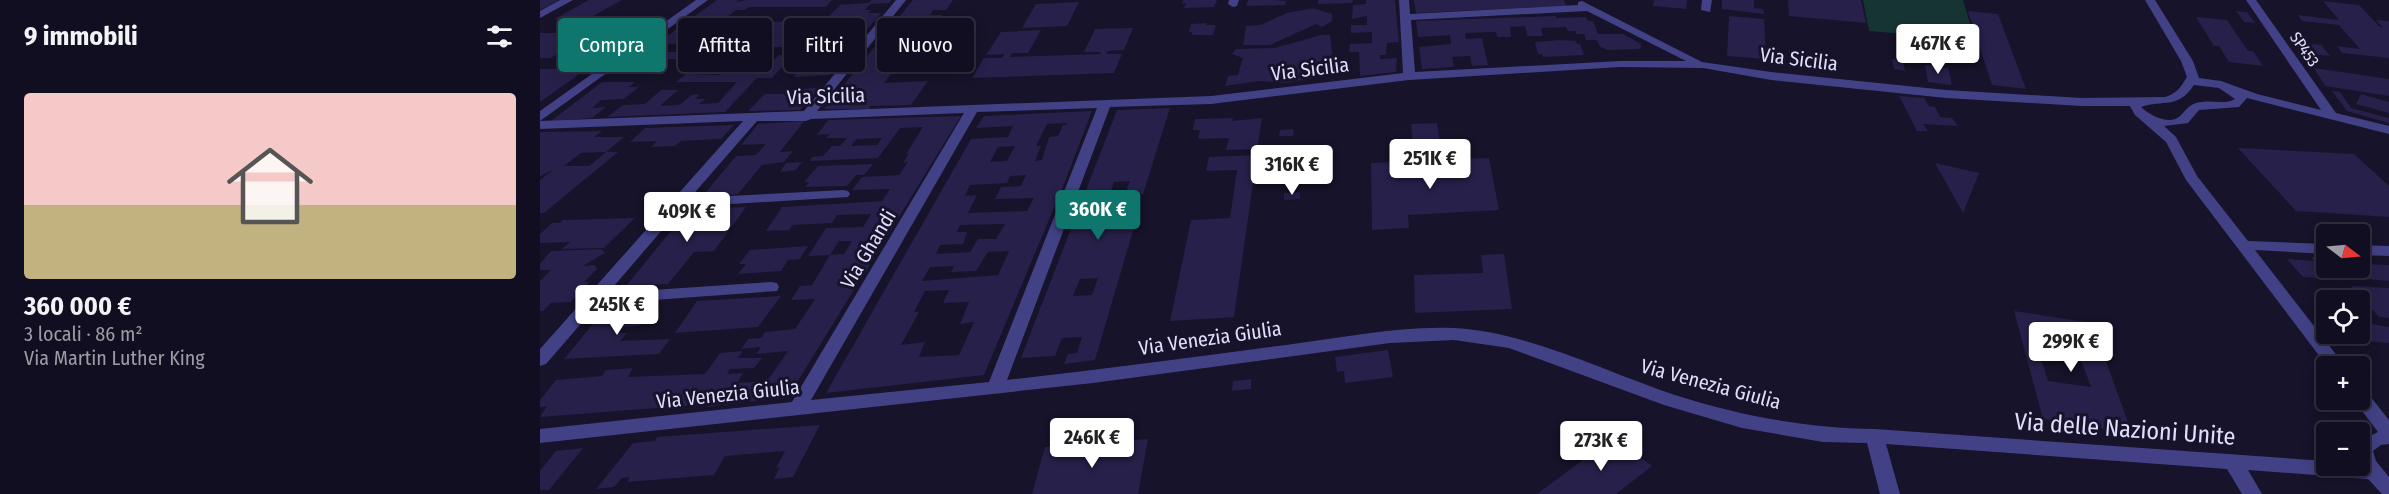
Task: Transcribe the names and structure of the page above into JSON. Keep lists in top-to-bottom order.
{
  "streets": {
    "street": [
      "SP453",
      "Via Sicilia",
      "Via Ghandi",
      "Via Venezia Giulia",
      "Via delle Nazioni Unite"
    ]
  },
  "crossings": [
    ["Via Sicilia", "Via Ghandi"],
    ["Via Ghandi", "Via Venezia Giulia"],
    ["Via Venezia Giulia", "Via delle Nazioni Unite"]
  ],
  "north": "right",
  "page": {
    "heading": "9 immobili",
    "chip": [
      "Compra",
      "Affitta",
      "Filtri",
      "Nuovo"
    ],
    "price": [
      "467K €",
      "251K €",
      "316K €",
      "360K €",
      "409K €",
      "245K €",
      "299K €",
      "246K €",
      "273K €"
    ],
    "list": [
      {
        "name": "360 000 €",
        "note": "3 locali · 86 m² · Via Martin Luther King"
      }
    ],
    "map_buttons": ["+", "−"]
  }
}
